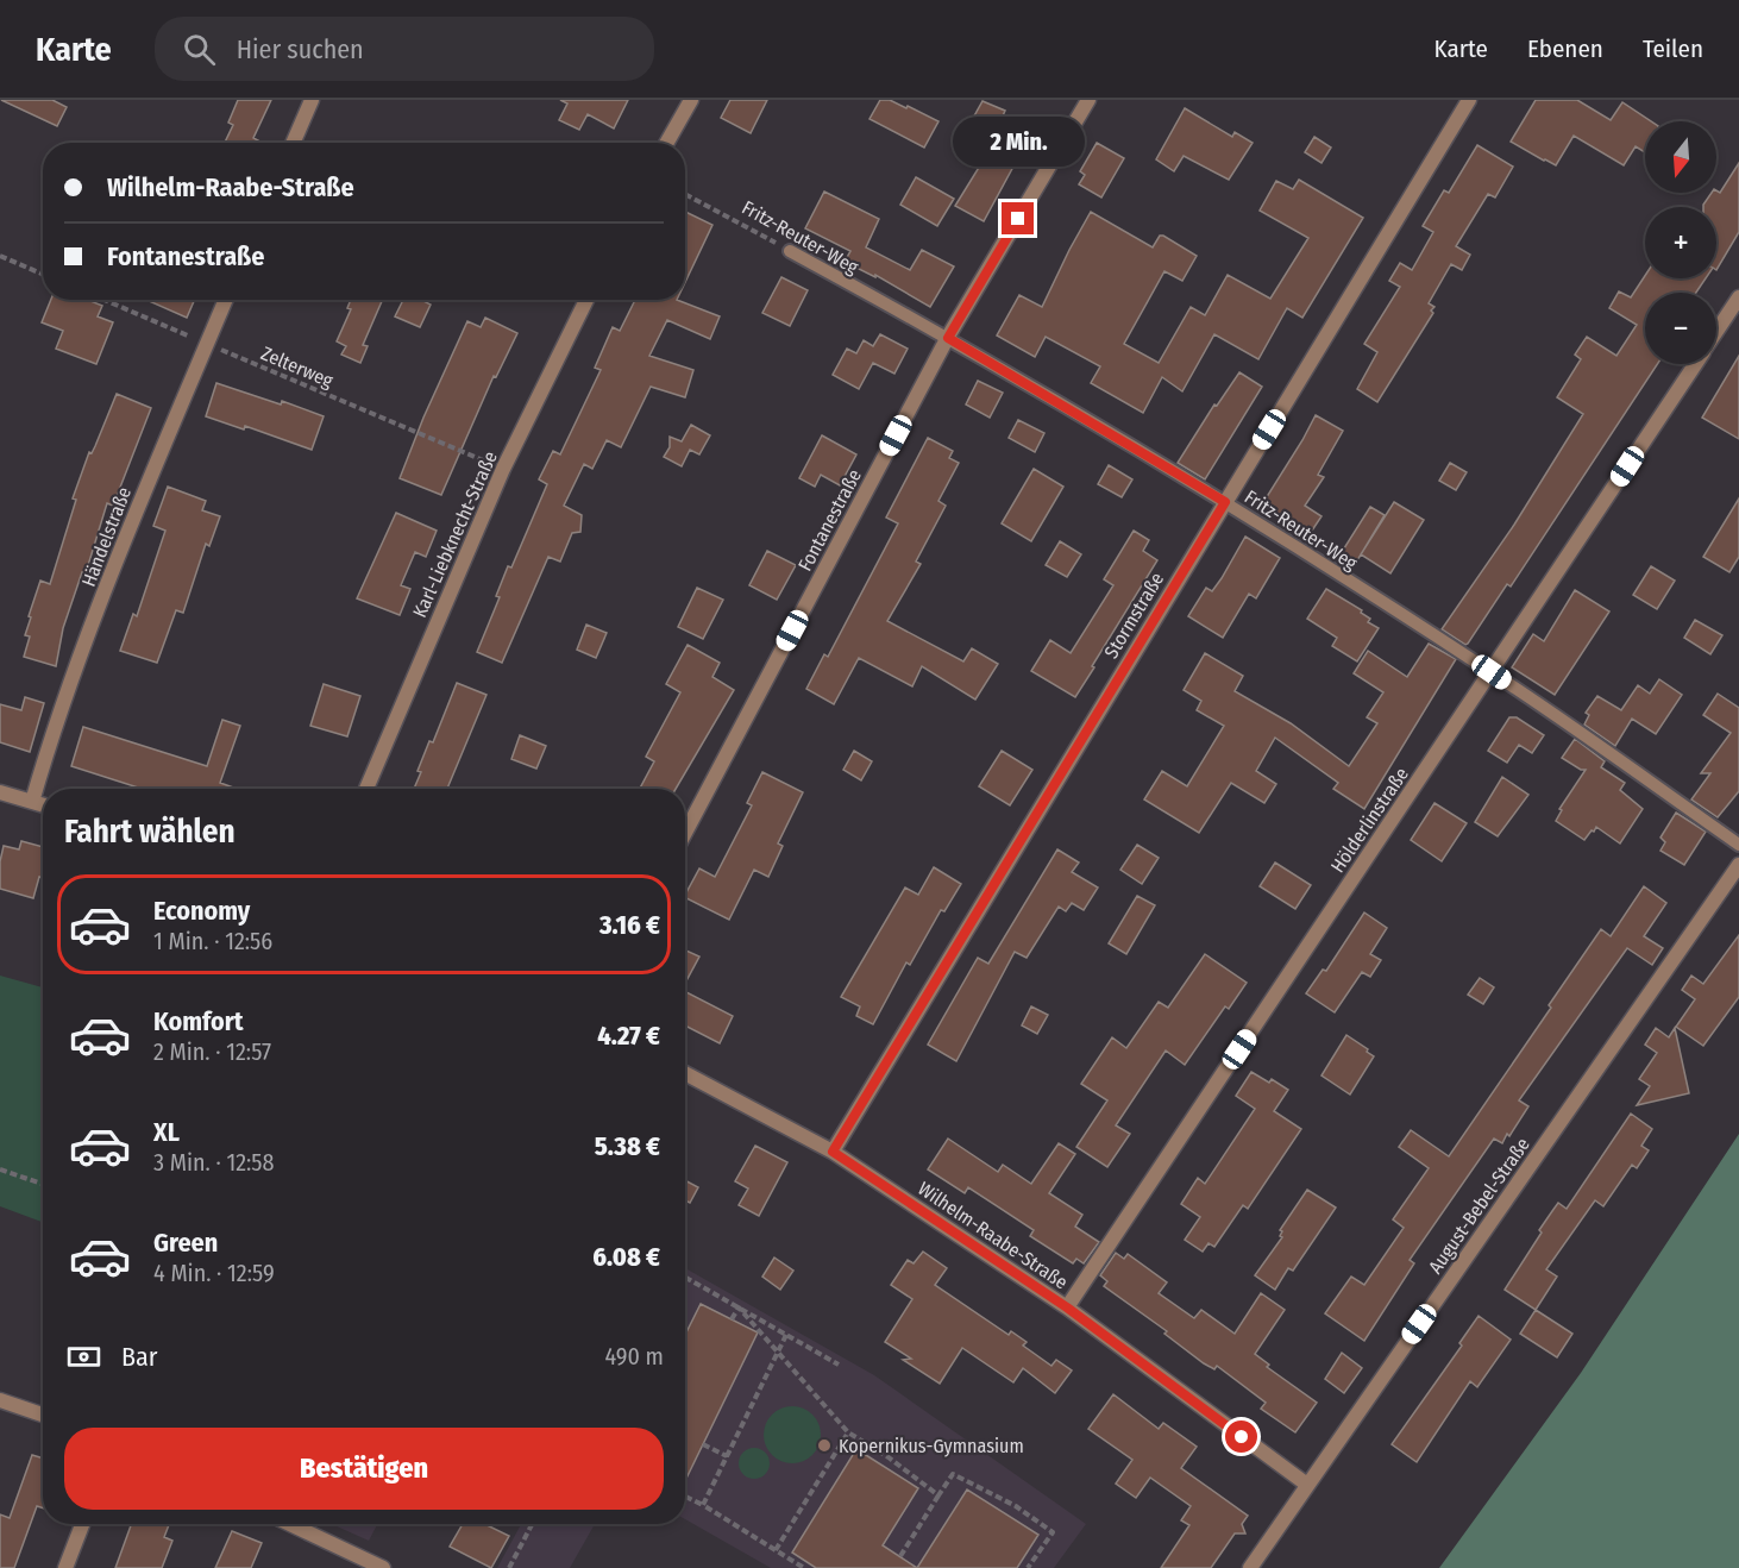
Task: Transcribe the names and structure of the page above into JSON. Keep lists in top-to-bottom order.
{
  "streets": {
    "street": [
      "Fontanestraße",
      "Karl-Liebknecht-Straße",
      "Händelstraße",
      "Stormstraße",
      "Hölderlinstraße",
      "August-Bebel-Straße",
      "Wilhelm-Raabe-Straße"
    ],
    "lane": ["Fritz-Reuter-Weg"],
    "path": ["Zelterweg"]
  },
  "crossings": [
    ["Fritz-Reuter-Weg", "Fontanestraße"],
    ["Fritz-Reuter-Weg", "Stormstraße"],
    ["Fritz-Reuter-Weg", "Hölderlinstraße"],
    ["Zelterweg", "Karl-Liebknecht-Straße"],
    ["Zelterweg", "Händelstraße"],
    ["Stormstraße", "Wilhelm-Raabe-Straße"],
    ["Hölderlinstraße", "Wilhelm-Raabe-Straße"],
    ["August-Bebel-Straße", "Wilhelm-Raabe-Straße"]
  ],
  "places": ["Kopernikus-Gymnasium"],
  "north": "bottom",
  "page": {
    "header": "Karte",
    "search": "Hier suchen",
    "nav": ["Karte", "Ebenen", "Teilen"],
    "bubble": "2 Min.",
    "map_buttons": ["+", "−"],
    "banner": ["Wilhelm-Raabe-Straße", "Fontanestraße"],
    "heading": "Fahrt wählen",
    "list": [
      {
        "name": "Economy",
        "note": "1 Min. · 12:56",
        "value": "3.16 €"
      },
      {
        "name": "Komfort",
        "note": "2 Min. · 12:57",
        "value": "4.27 €"
      },
      {
        "name": "XL",
        "note": "3 Min. · 12:58",
        "value": "5.38 €"
      },
      {
        "name": "Green",
        "note": "4 Min. · 12:59",
        "value": "6.08 €"
      }
    ],
    "pay": ["Bar", "490 m"],
    "buttons": "Bestätigen"
  }
}
